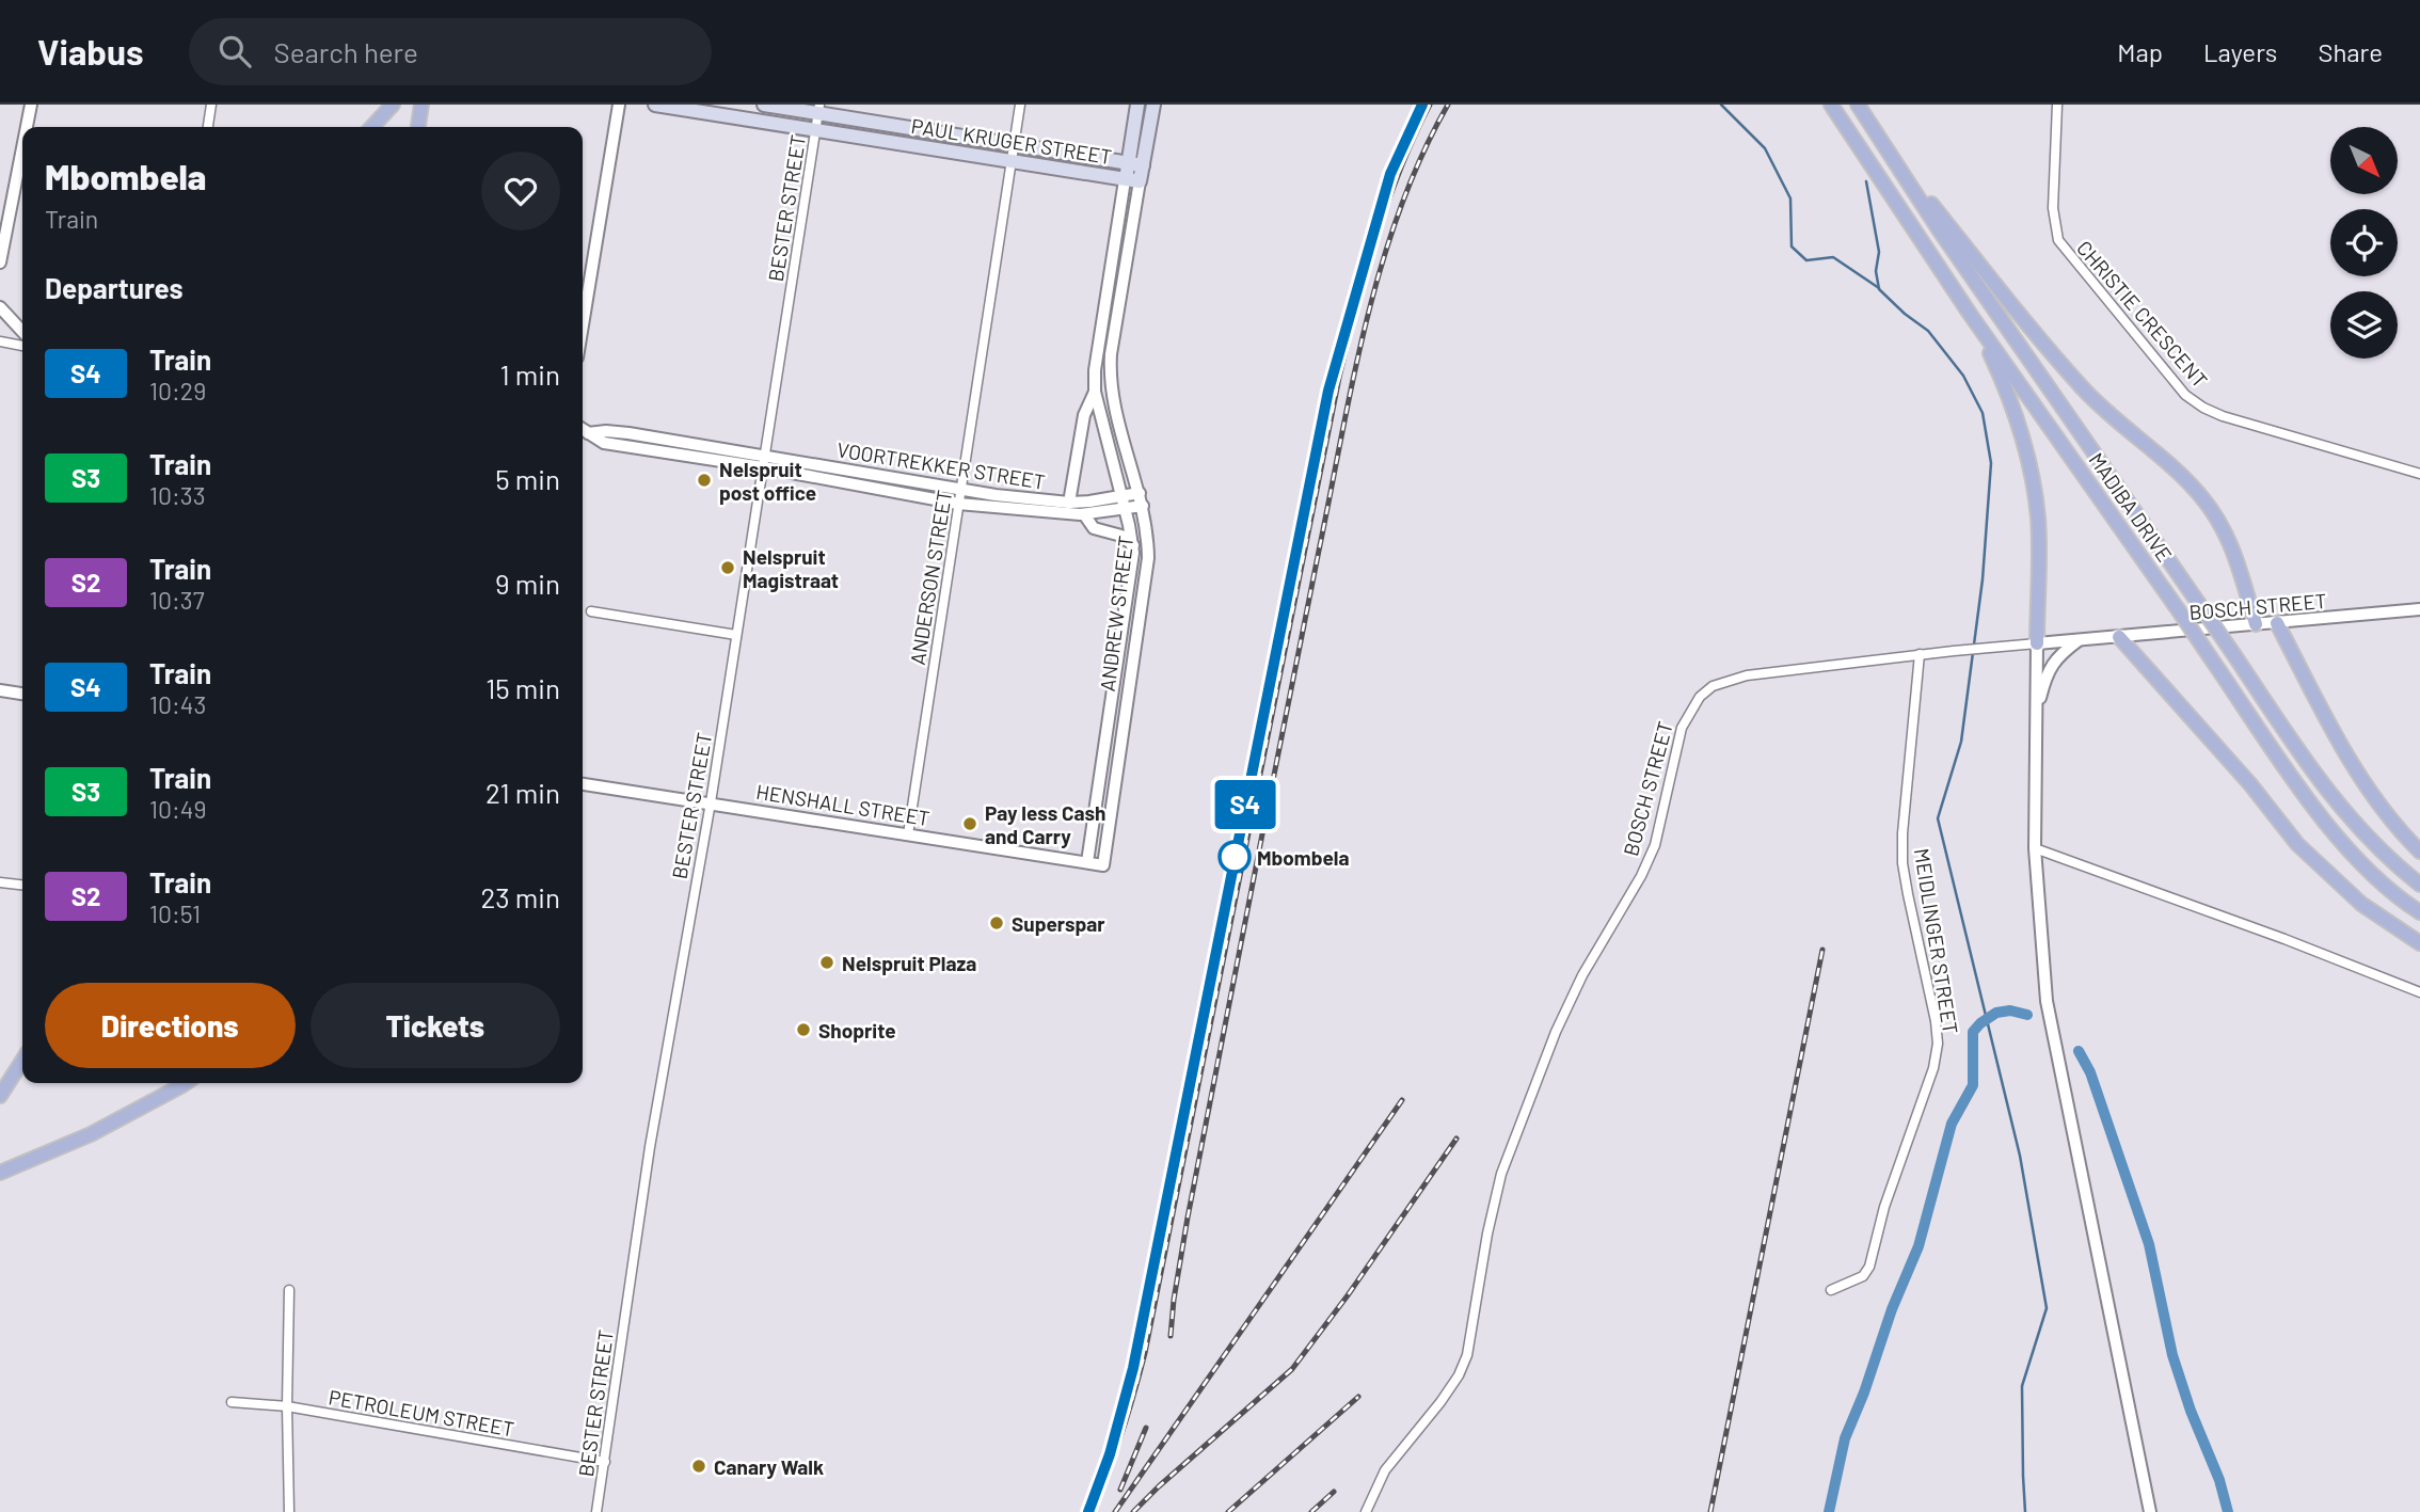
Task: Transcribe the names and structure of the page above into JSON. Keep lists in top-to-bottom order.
{
  "streets": {
    "main road": ["PAUL KRUGER STREET", "MADIBA DRIVE", "ANDREW STREET"],
    "street": [
      "BESTER STREET",
      "CHRISTIE CRESCENT",
      "VOORTREKKER STREET",
      "ANDERSON STREET",
      "BOSCH STREET",
      "HENSHALL STREET",
      "MEIDLINGER STREET",
      "PETROLEUM STREET"
    ]
  },
  "crossings": [
    ["PAUL KRUGER STREET", "BESTER STREET"],
    ["PAUL KRUGER STREET", "ANDERSON STREET"],
    ["PAUL KRUGER STREET", "ANDREW STREET"],
    ["BESTER STREET", "VOORTREKKER STREET"],
    ["BESTER STREET", "HENSHALL STREET"],
    ["BESTER STREET", "PETROLEUM STREET"],
    ["VOORTREKKER STREET", "ANDERSON STREET"],
    ["VOORTREKKER STREET", "ANDREW STREET"],
    ["ANDERSON STREET", "HENSHALL STREET"],
    ["BOSCH STREET", "MEIDLINGER STREET"],
    ["ANDREW STREET", "HENSHALL STREET"]
  ],
  "places": [
    "Nelspruit post office",
    "Nelspruit Magistraat",
    "Pay less Cash and Carry",
    "Mbombela",
    "Superspar",
    "Nelspruit Plaza",
    "Shoprite",
    "Canary Walk"
  ],
  "north": "bottom right",
  "page": {
    "header": "Viabus",
    "search": "Search here",
    "nav": ["Map", "Layers", "Share"],
    "on_map": "S4",
    "heading": [
      ["Mbombela", "Train"],
      "Departures"
    ],
    "list": [
      {
        "mark": "S4",
        "name": "Train",
        "note": "10:29",
        "value": "1 min"
      },
      {
        "mark": "S3",
        "name": "Train",
        "note": "10:33",
        "value": "5 min"
      },
      {
        "mark": "S2",
        "name": "Train",
        "note": "10:37",
        "value": "9 min"
      },
      {
        "mark": "S4",
        "name": "Train",
        "note": "10:43",
        "value": "15 min"
      },
      {
        "mark": "S3",
        "name": "Train",
        "note": "10:49",
        "value": "21 min"
      },
      {
        "mark": "S2",
        "name": "Train",
        "note": "10:51",
        "value": "23 min"
      }
    ],
    "buttons": ["Directions", "Tickets"]
  }
}
